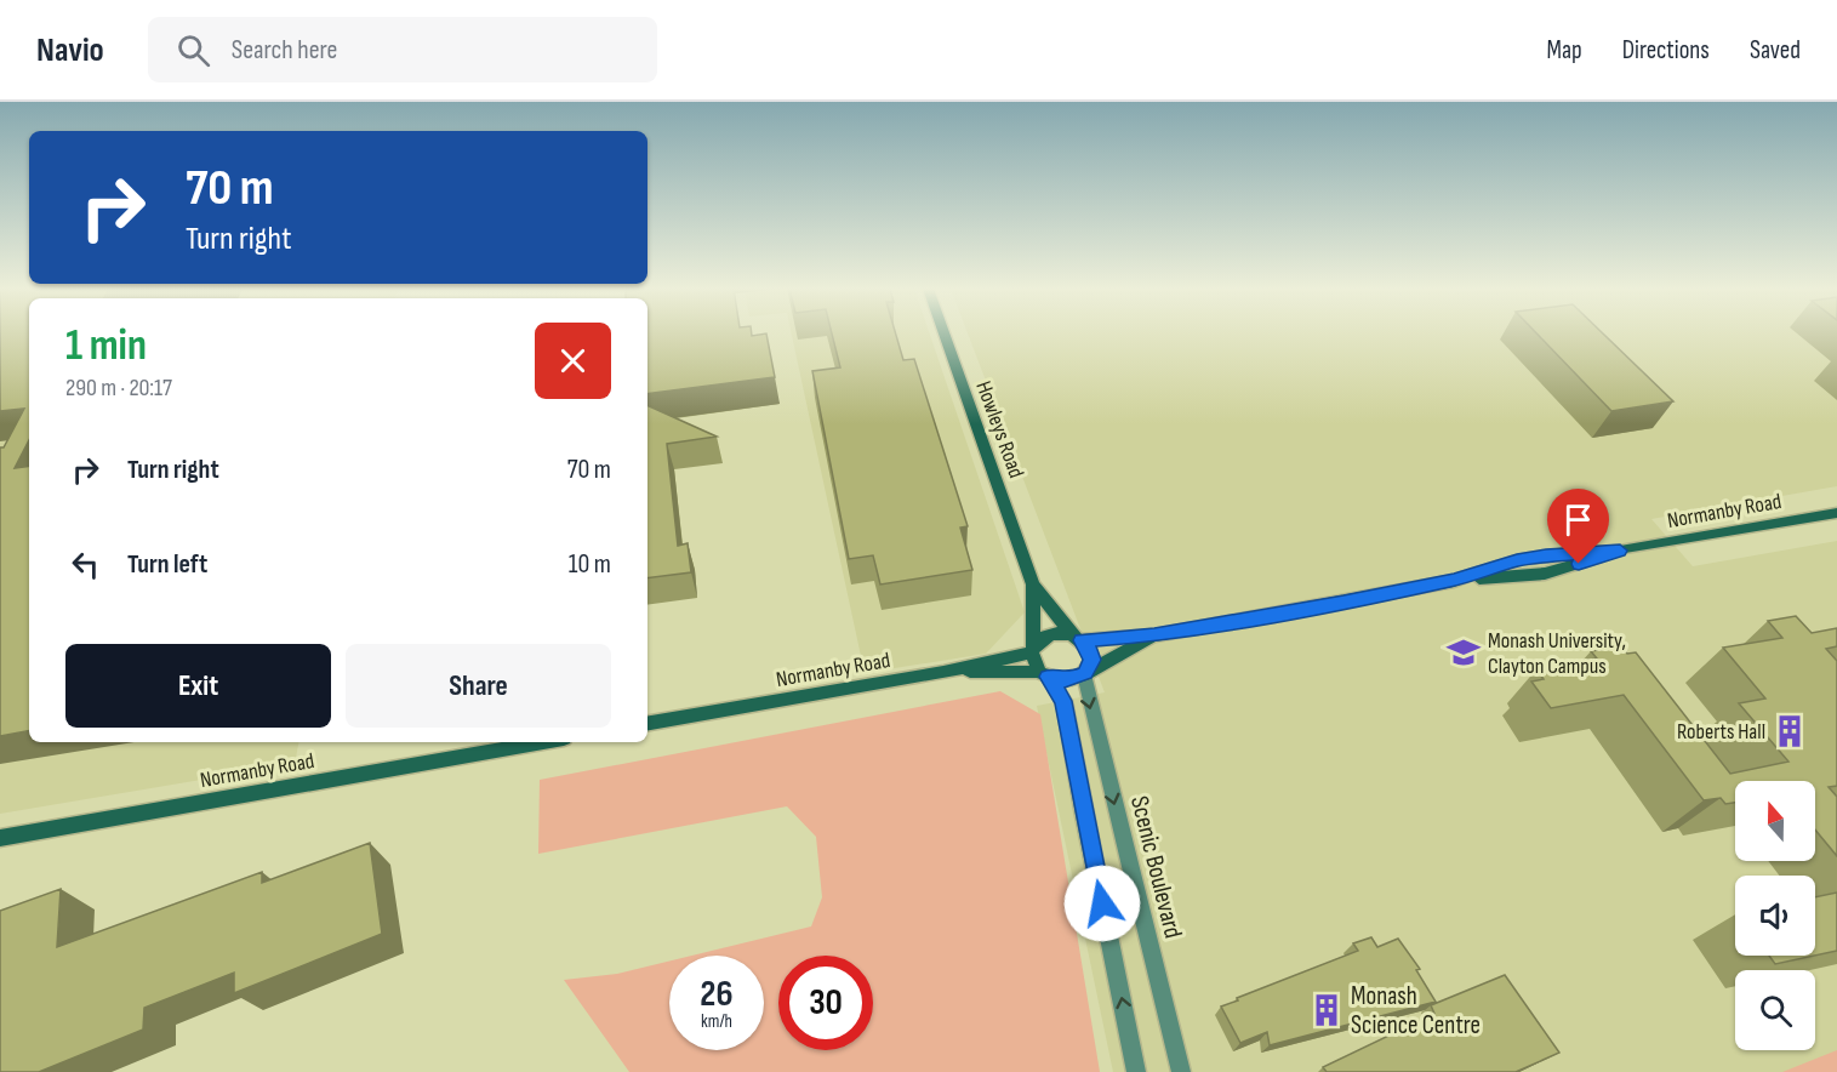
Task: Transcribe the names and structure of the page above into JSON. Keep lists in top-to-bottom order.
{
  "streets": {
    "street": ["Howleys Road", "Normanby Road", "Scenic Boulevard"]
  },
  "crossings": [
    ["Howleys Road", "Normanby Road"],
    ["Howleys Road", "Scenic Boulevard"],
    ["Normanby Road", "Scenic Boulevard"]
  ],
  "places": {
    "school or university": ["Monash University, Clayton Campus"],
    "building": ["Roberts Hall", "Monash Science Centre"]
  },
  "north": "top",
  "page": {
    "header": "Navio",
    "search": "Search here",
    "nav": ["Map", "Directions", "Saved"],
    "turn": ["70 m", "Turn right"],
    "heading": ["1 min", "290 m · 20:17"],
    "list": [
      {
        "name": "Turn right",
        "value": "70 m"
      },
      {
        "name": "Turn left",
        "value": "10 m"
      }
    ],
    "buttons": ["Exit", "Share"],
    "speed": "26 km/h",
    "limit": "30"
  }
}
